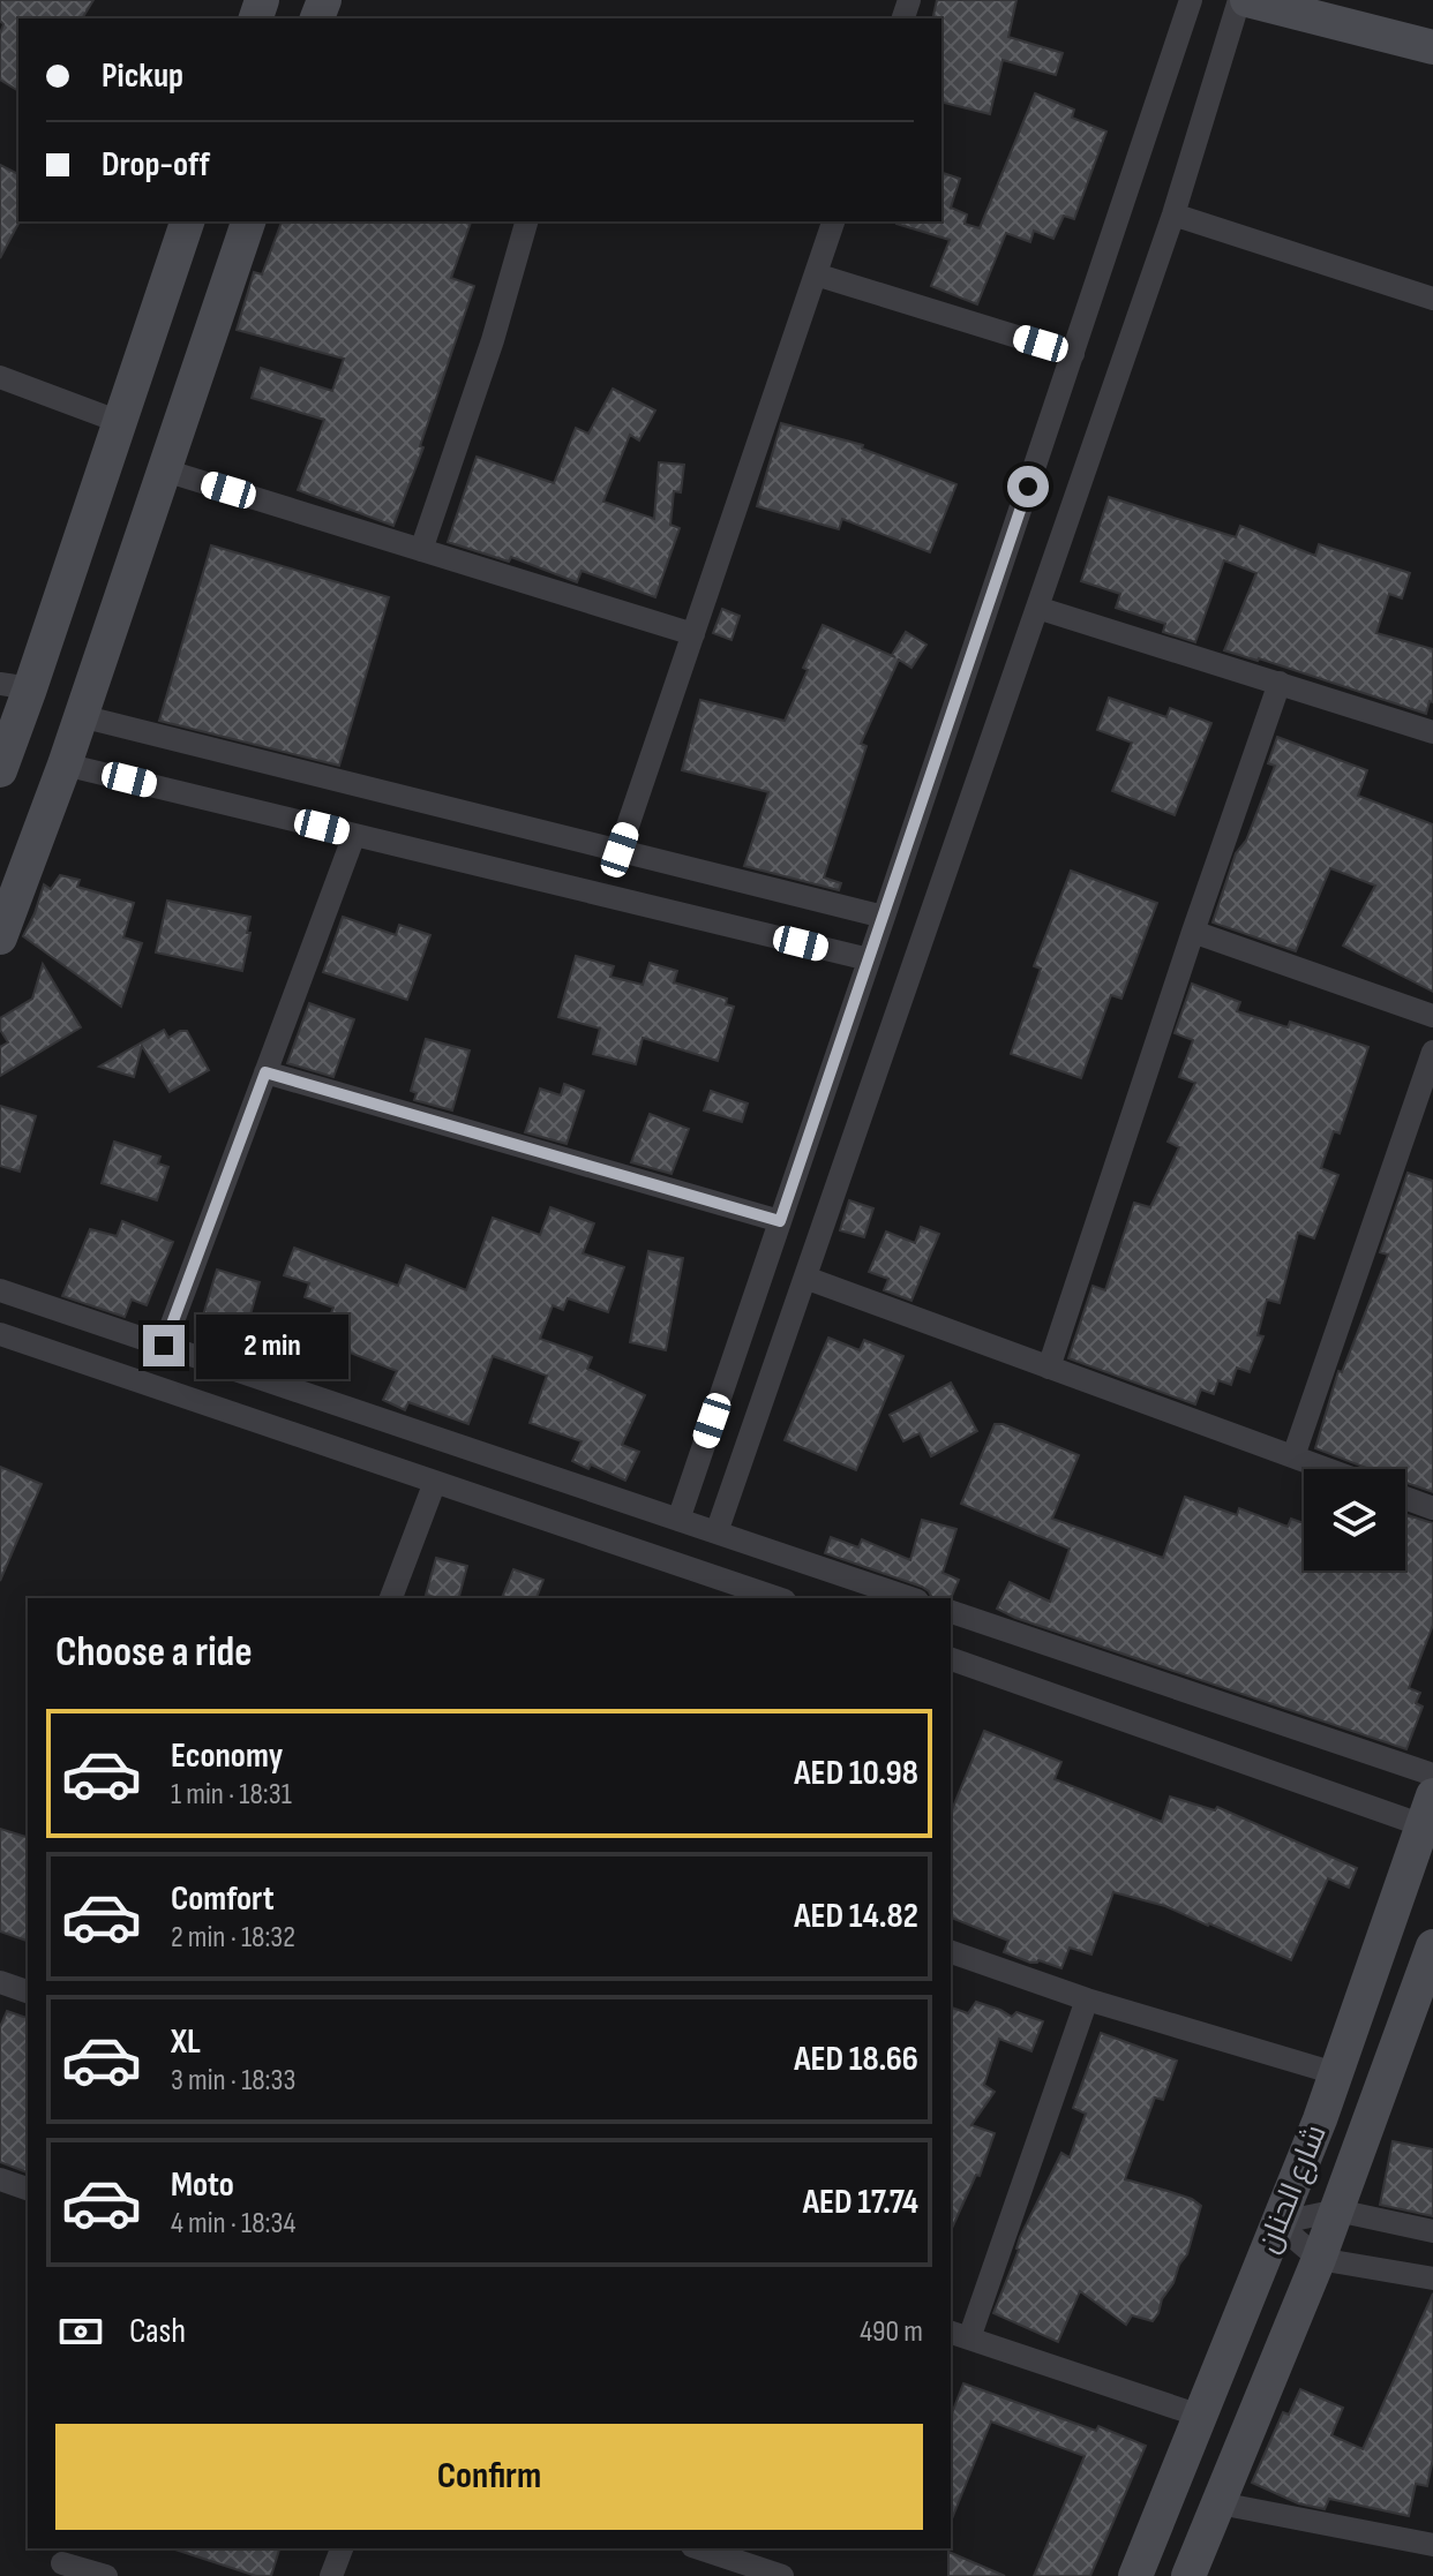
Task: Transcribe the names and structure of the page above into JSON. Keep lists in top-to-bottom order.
{
  "streets": {
    "street": ["شارع الحنان"]
  },
  "page": {
    "banner": ["Pickup", "Drop-off"],
    "bubble": "2 min",
    "heading": "Choose a ride",
    "list": [
      {
        "name": "Economy",
        "note": "1 min · 18:31",
        "value": "AED 10.98"
      },
      {
        "name": "Comfort",
        "note": "2 min · 18:32",
        "value": "AED 14.82"
      },
      {
        "name": "XL",
        "note": "3 min · 18:33",
        "value": "AED 18.66"
      },
      {
        "name": "Moto",
        "note": "4 min · 18:34",
        "value": "AED 17.74"
      }
    ],
    "pay": ["Cash", "490 m"],
    "buttons": "Confirm"
  }
}
